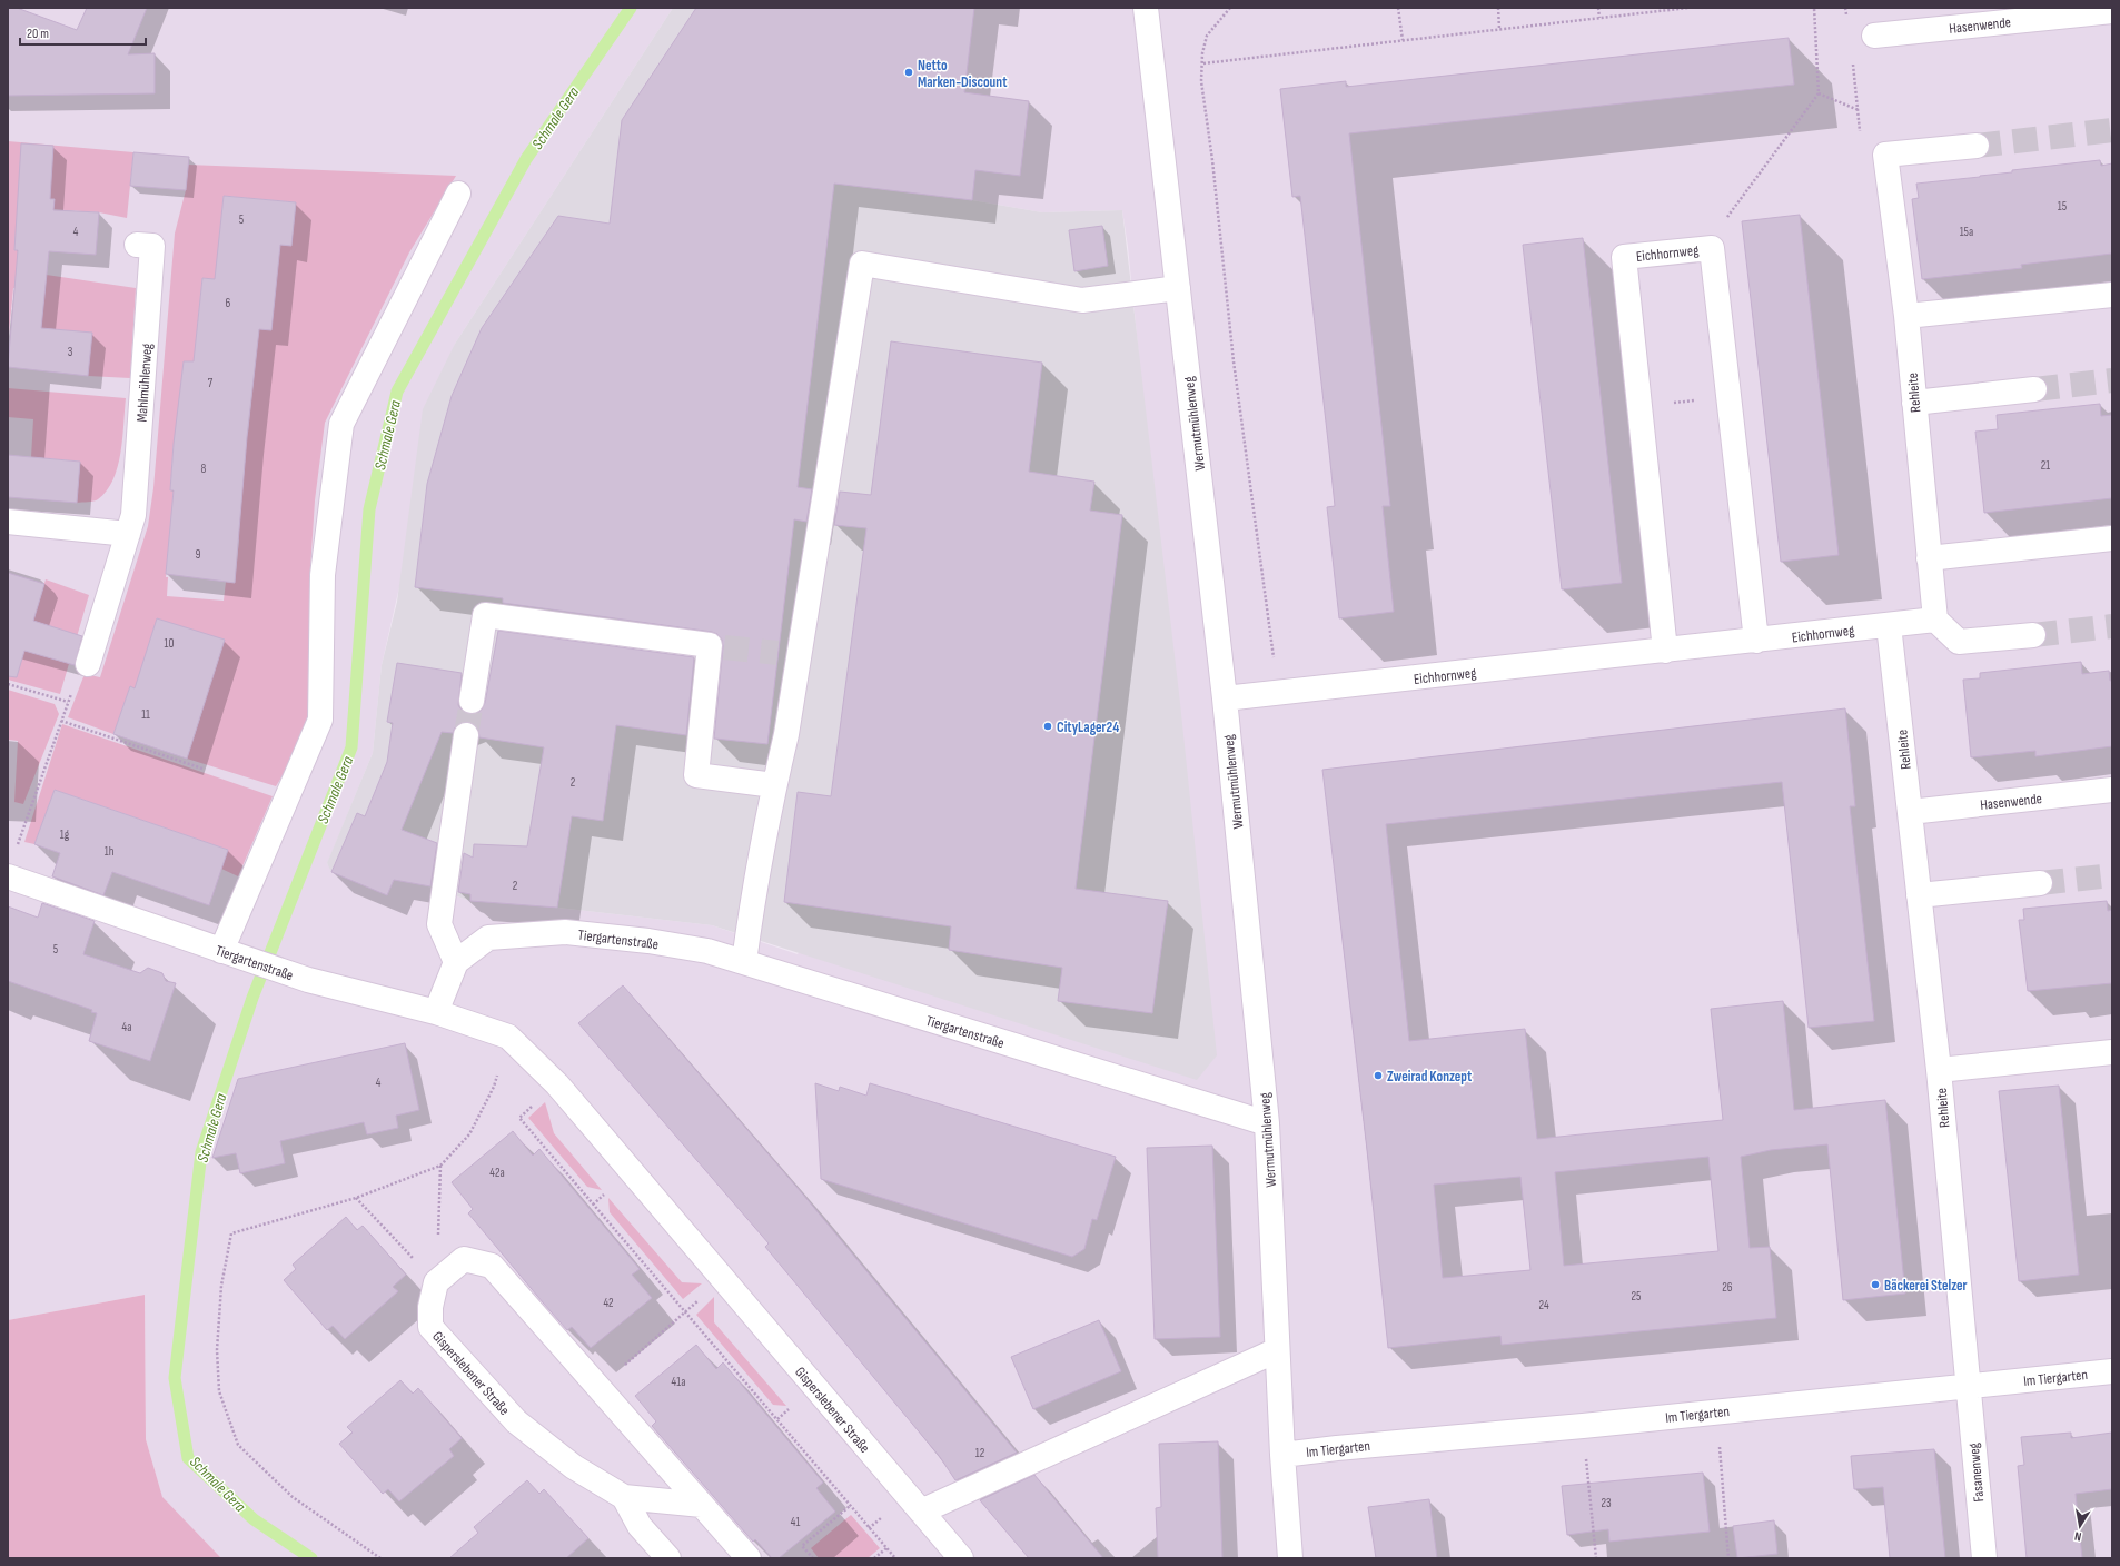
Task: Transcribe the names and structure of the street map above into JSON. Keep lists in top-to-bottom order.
{
  "streets": {
    "street": [
      "Hasenwende",
      "Eichhornweg",
      "Mahlmühlenweg",
      "Rehleite",
      "Wermutmühlenweg",
      "Tiergartenstraße",
      "Gisperslebener Straße",
      "Im Tiergarten",
      "Fasanenweg"
    ]
  },
  "crossings": [
    ["Hasenwende", "Rehleite"],
    ["Eichhornweg", "Rehleite"],
    ["Eichhornweg", "Wermutmühlenweg"],
    ["Rehleite", "Im Tiergarten"],
    ["Rehleite", "Fasanenweg"],
    ["Wermutmühlenweg", "Tiergartenstraße"],
    ["Wermutmühlenweg", "Im Tiergarten"],
    ["Tiergartenstraße", "Gisperslebener Straße"],
    ["Im Tiergarten", "Fasanenweg"]
  ],
  "water": ["Schmale Gera"],
  "places": [
    "Netto Marken-Discount",
    "CityLager24",
    "Zweirad Konzept",
    "Bäckerei Stelzer"
  ],
  "house_numbers": [
    "15",
    "5",
    "4",
    "15a",
    "6",
    "3",
    "7",
    "21",
    "8",
    "9",
    "10",
    "11",
    "2",
    "1g",
    "1h",
    "2",
    "5",
    "4a",
    "4",
    "42a",
    "26",
    "25",
    "42",
    "24",
    "41a",
    "12",
    "23",
    "41"
  ],
  "scale_bar": "20 m",
  "north": "bottom"
}
